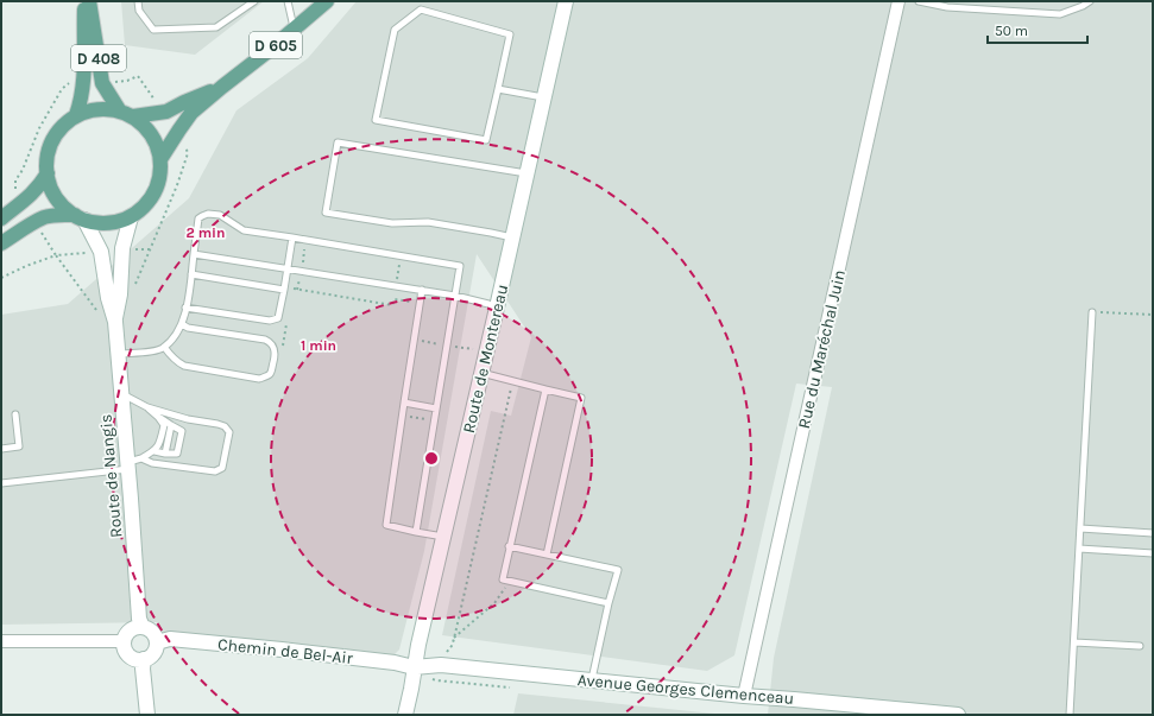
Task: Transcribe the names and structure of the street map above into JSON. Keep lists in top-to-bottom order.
{
  "streets": {
    "main road": [
      "D 605",
      "D 408",
      "Route de Montereau",
      "Route de Nangis",
      "Chemin de Bel-Air",
      "Avenue Georges Clemenceau"
    ],
    "street": ["Rue du Maréchal Juin"]
  },
  "crossings": [
    ["D 605", "D 408"],
    ["D 605", "Route de Nangis"],
    ["D 408", "Route de Nangis"],
    ["Rue du Maréchal Juin", "Avenue Georges Clemenceau"],
    ["Route de Montereau", "Chemin de Bel-Air"],
    ["Route de Montereau", "Avenue Georges Clemenceau"],
    ["Route de Nangis", "Chemin de Bel-Air"],
    ["Chemin de Bel-Air", "Avenue Georges Clemenceau"]
  ],
  "scale_bar": "50 m",
  "rings": ["2 min", "1 min"]
}
